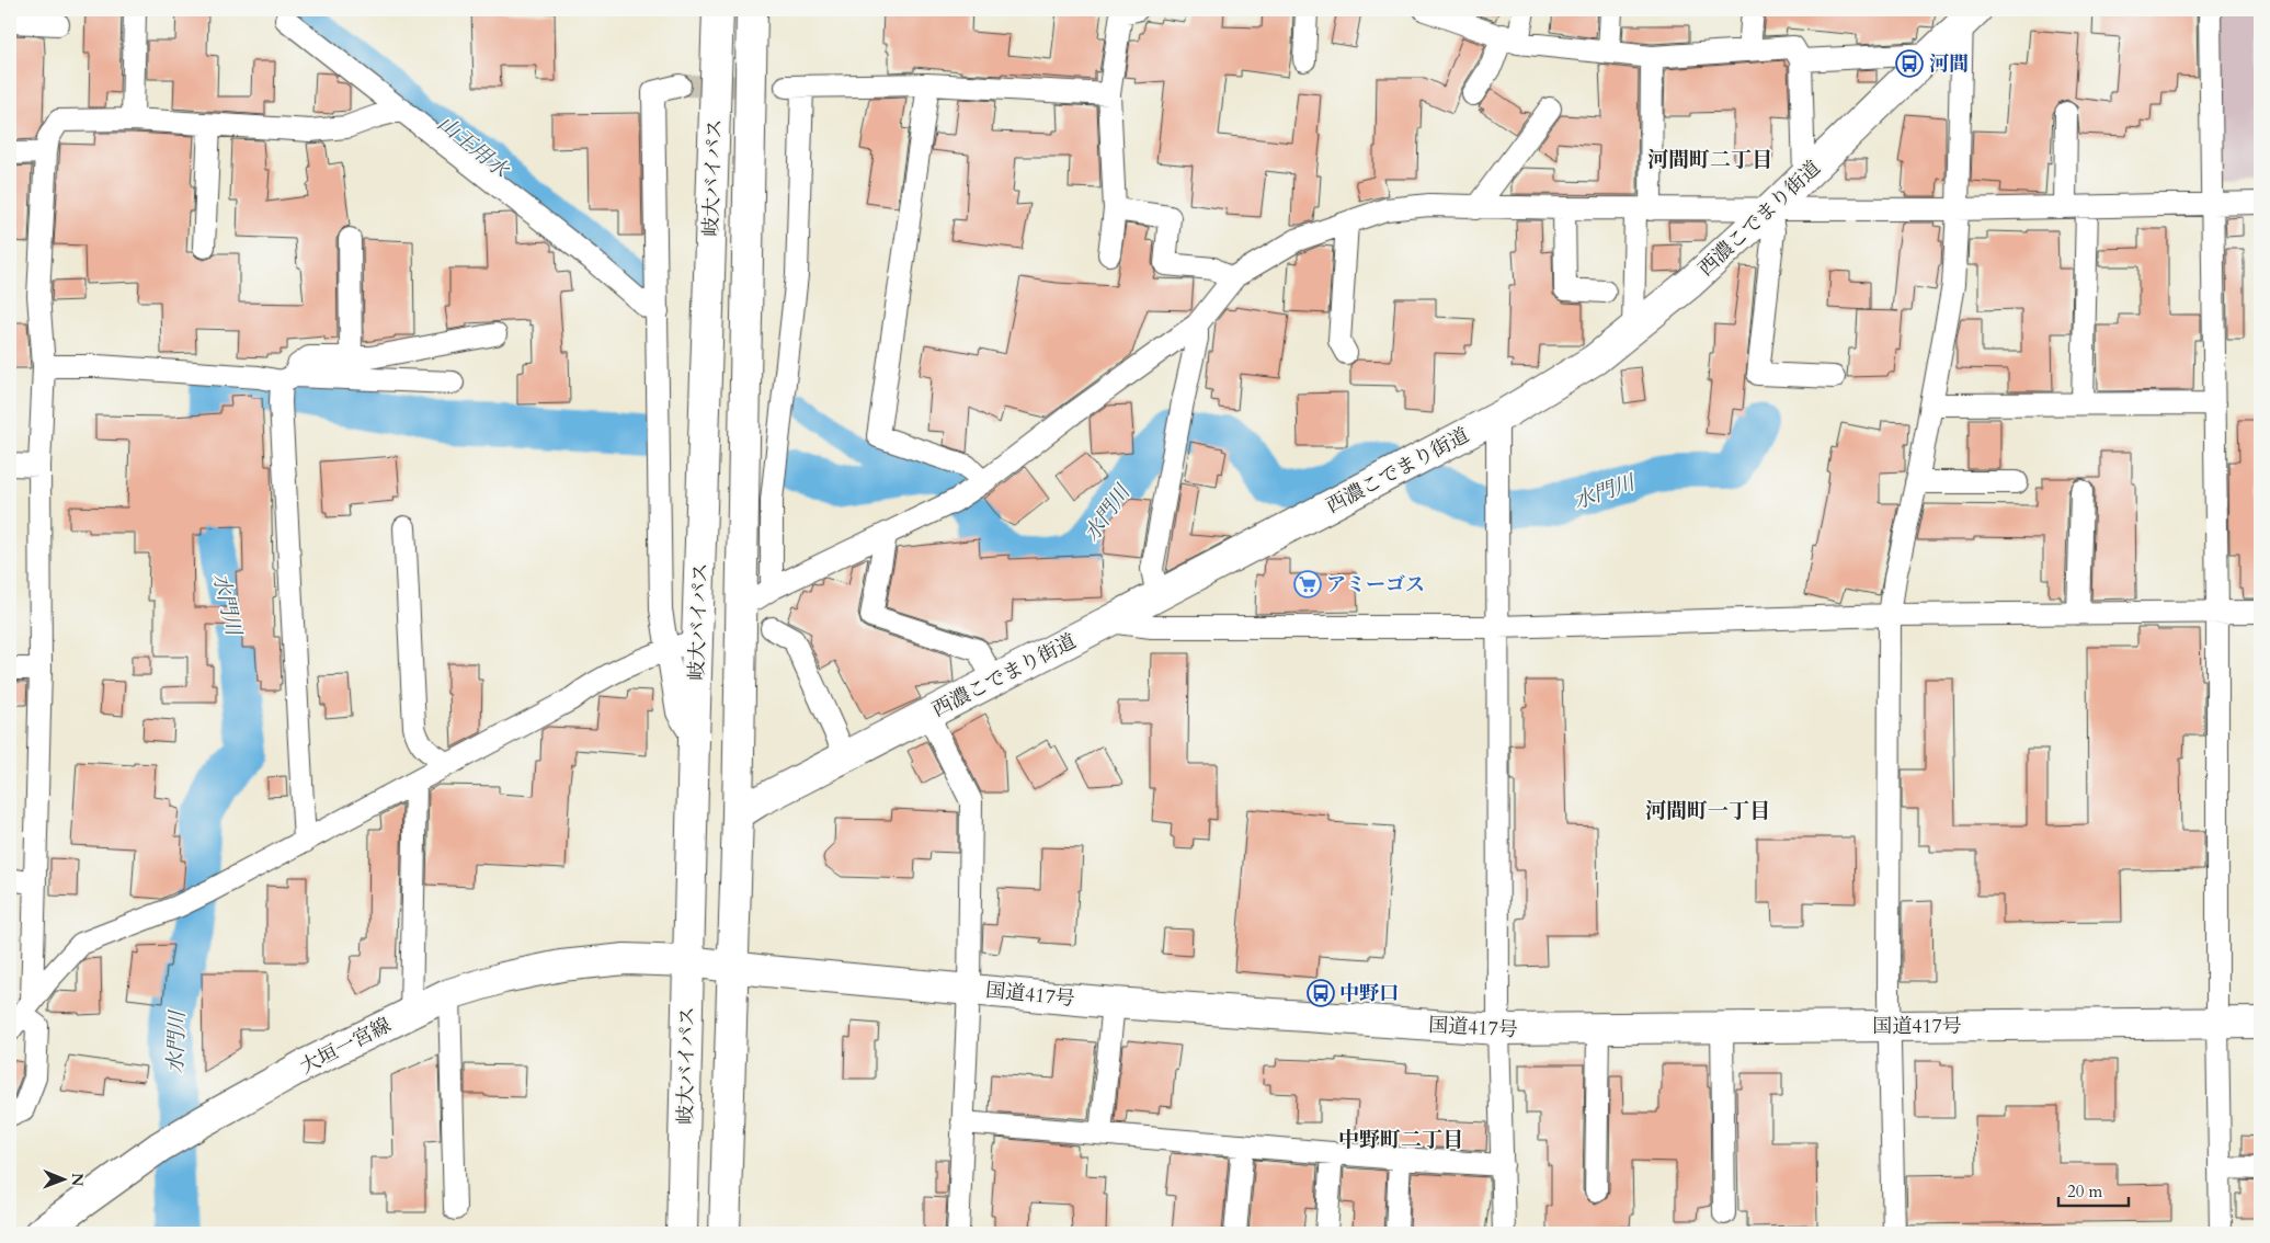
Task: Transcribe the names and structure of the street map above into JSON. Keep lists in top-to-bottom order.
{
  "streets": {
    "main road": [
      "岐大バイパス",
      "西濃こでまり街道",
      "国道417号",
      "大垣一宮線"
    ]
  },
  "crossings": [
    ["岐大バイパス", "西濃こでまり街道"],
    ["岐大バイパス", "国道417号"],
    ["岐大バイパス", "大垣一宮線"],
    ["国道417号", "大垣一宮線"]
  ],
  "districts": ["河間町二丁目", "河間町一丁目", "中野町二丁目"],
  "water": ["山王用水", "水門川"],
  "places": {
    "bus stop": ["河間", "中野口"],
    "supermarket": ["アミーゴス"]
  },
  "scale_bar": "20 m",
  "north": "right"
}
